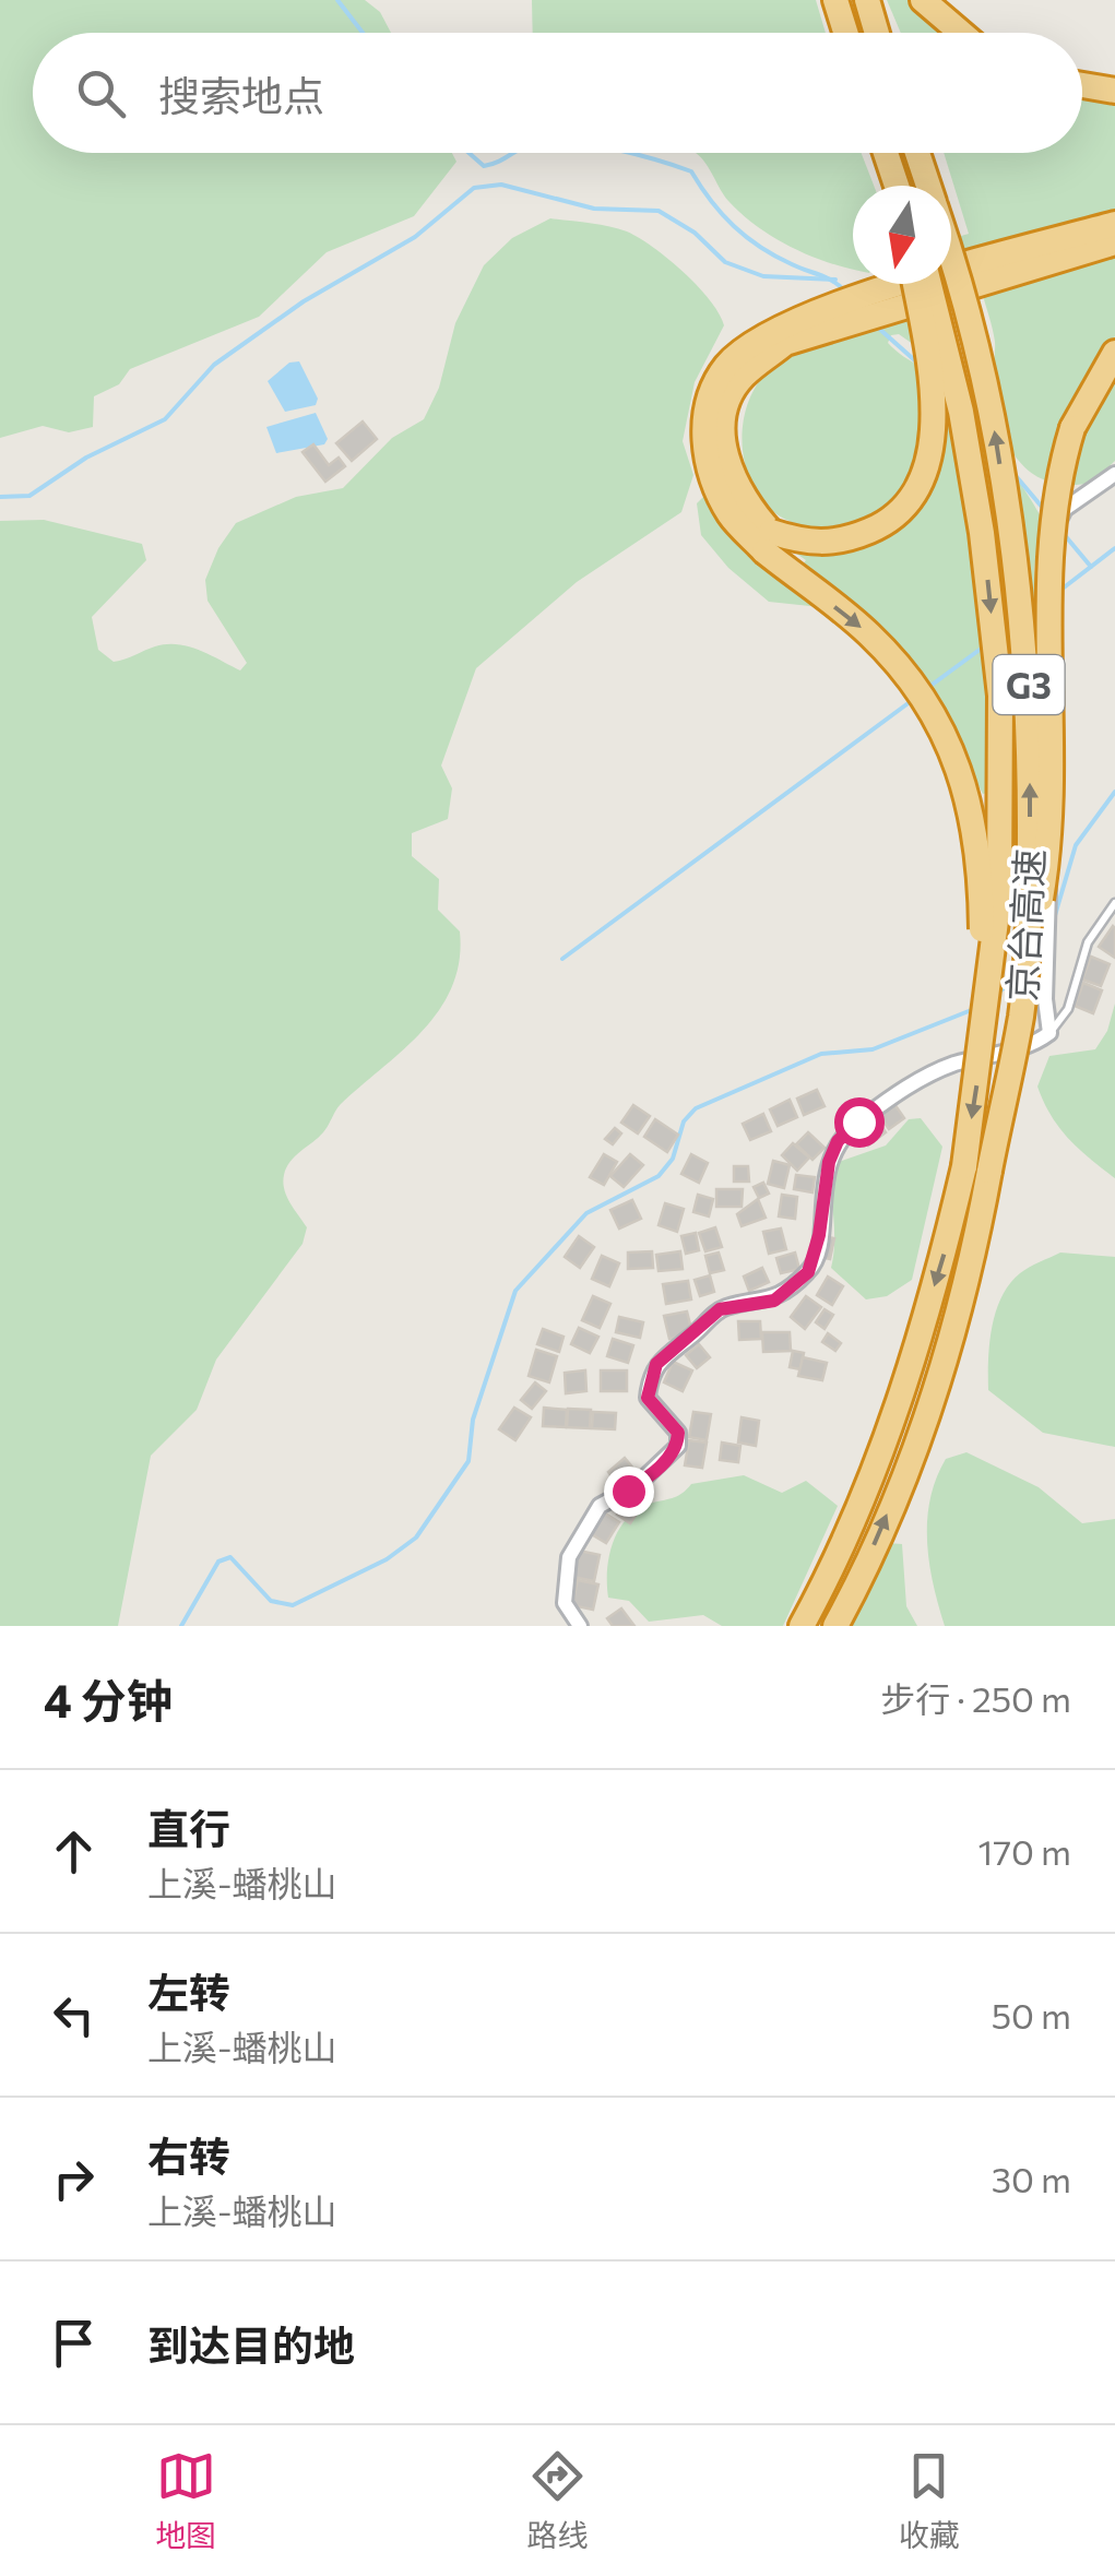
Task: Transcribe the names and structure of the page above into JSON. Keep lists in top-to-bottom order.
{
  "streets": {
    "highway": ["G3", "京台高速"]
  },
  "north": "bottom",
  "page": {
    "search": "搜索地点",
    "heading": ["4 分钟", "步行 · 250 m"],
    "list": [
      ["直行", "上溪-蟠桃山", "170 m"],
      ["左转", "上溪-蟠桃山", "50 m"],
      ["右转", "上溪-蟠桃山", "30 m"],
      "到达目的地"
    ],
    "nav": ["地图", "路线", "收藏"]
  }
}
